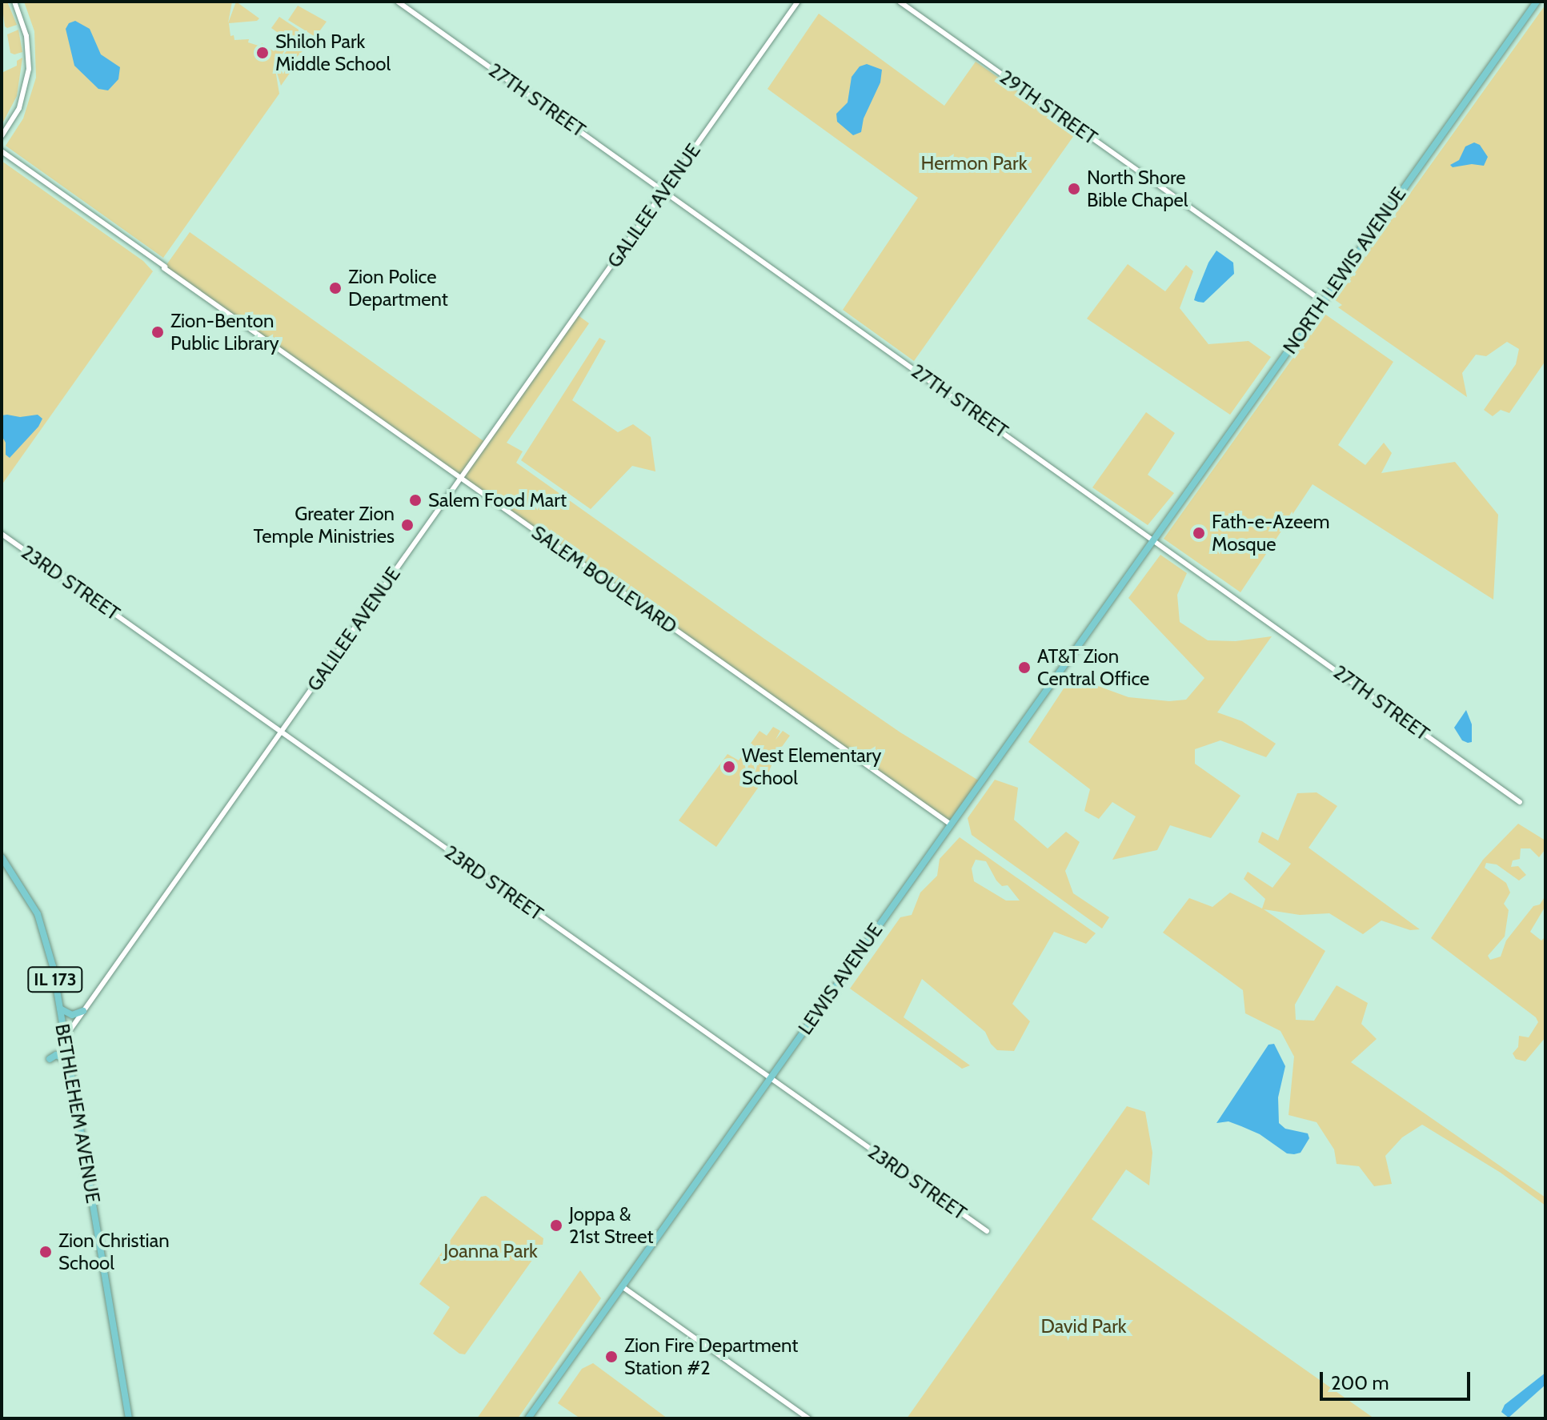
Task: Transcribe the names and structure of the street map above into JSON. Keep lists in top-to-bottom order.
{
  "streets": {
    "main road": [
      "NORTH LEWIS AVENUE",
      "LEWIS AVENUE",
      "IL 173",
      "BETHLEHEM AVENUE"
    ],
    "street": [
      "27TH STREET",
      "29TH STREET",
      "GALILEE AVENUE",
      "SALEM BOULEVARD",
      "23RD STREET"
    ]
  },
  "crossings": [
    ["27TH STREET", "GALILEE AVENUE"],
    ["27TH STREET", "NORTH LEWIS AVENUE"],
    ["27TH STREET", "LEWIS AVENUE"],
    ["29TH STREET", "NORTH LEWIS AVENUE"],
    ["GALILEE AVENUE", "SALEM BOULEVARD"],
    ["GALILEE AVENUE", "23RD STREET"],
    ["GALILEE AVENUE", "BETHLEHEM AVENUE"],
    ["NORTH LEWIS AVENUE", "LEWIS AVENUE"],
    ["SALEM BOULEVARD", "LEWIS AVENUE"],
    ["23RD STREET", "LEWIS AVENUE"]
  ],
  "parks": ["Hermon Park", "Joanna Park", "David Park"],
  "places": [
    "Shiloh Park Middle School",
    "North Shore Bible Chapel",
    "Zion Police Department",
    "Zion-Benton Public Library",
    "Salem Food Mart",
    "Greater Zion Temple Ministries",
    "Fath-e-Azeem Mosque",
    "AT&T Zion Central Office",
    "West Elementary School",
    "Joppa & 21st Street",
    "Zion Christian School",
    "Zion Fire Department Station #2"
  ],
  "scale_bar": "200 m"
}
